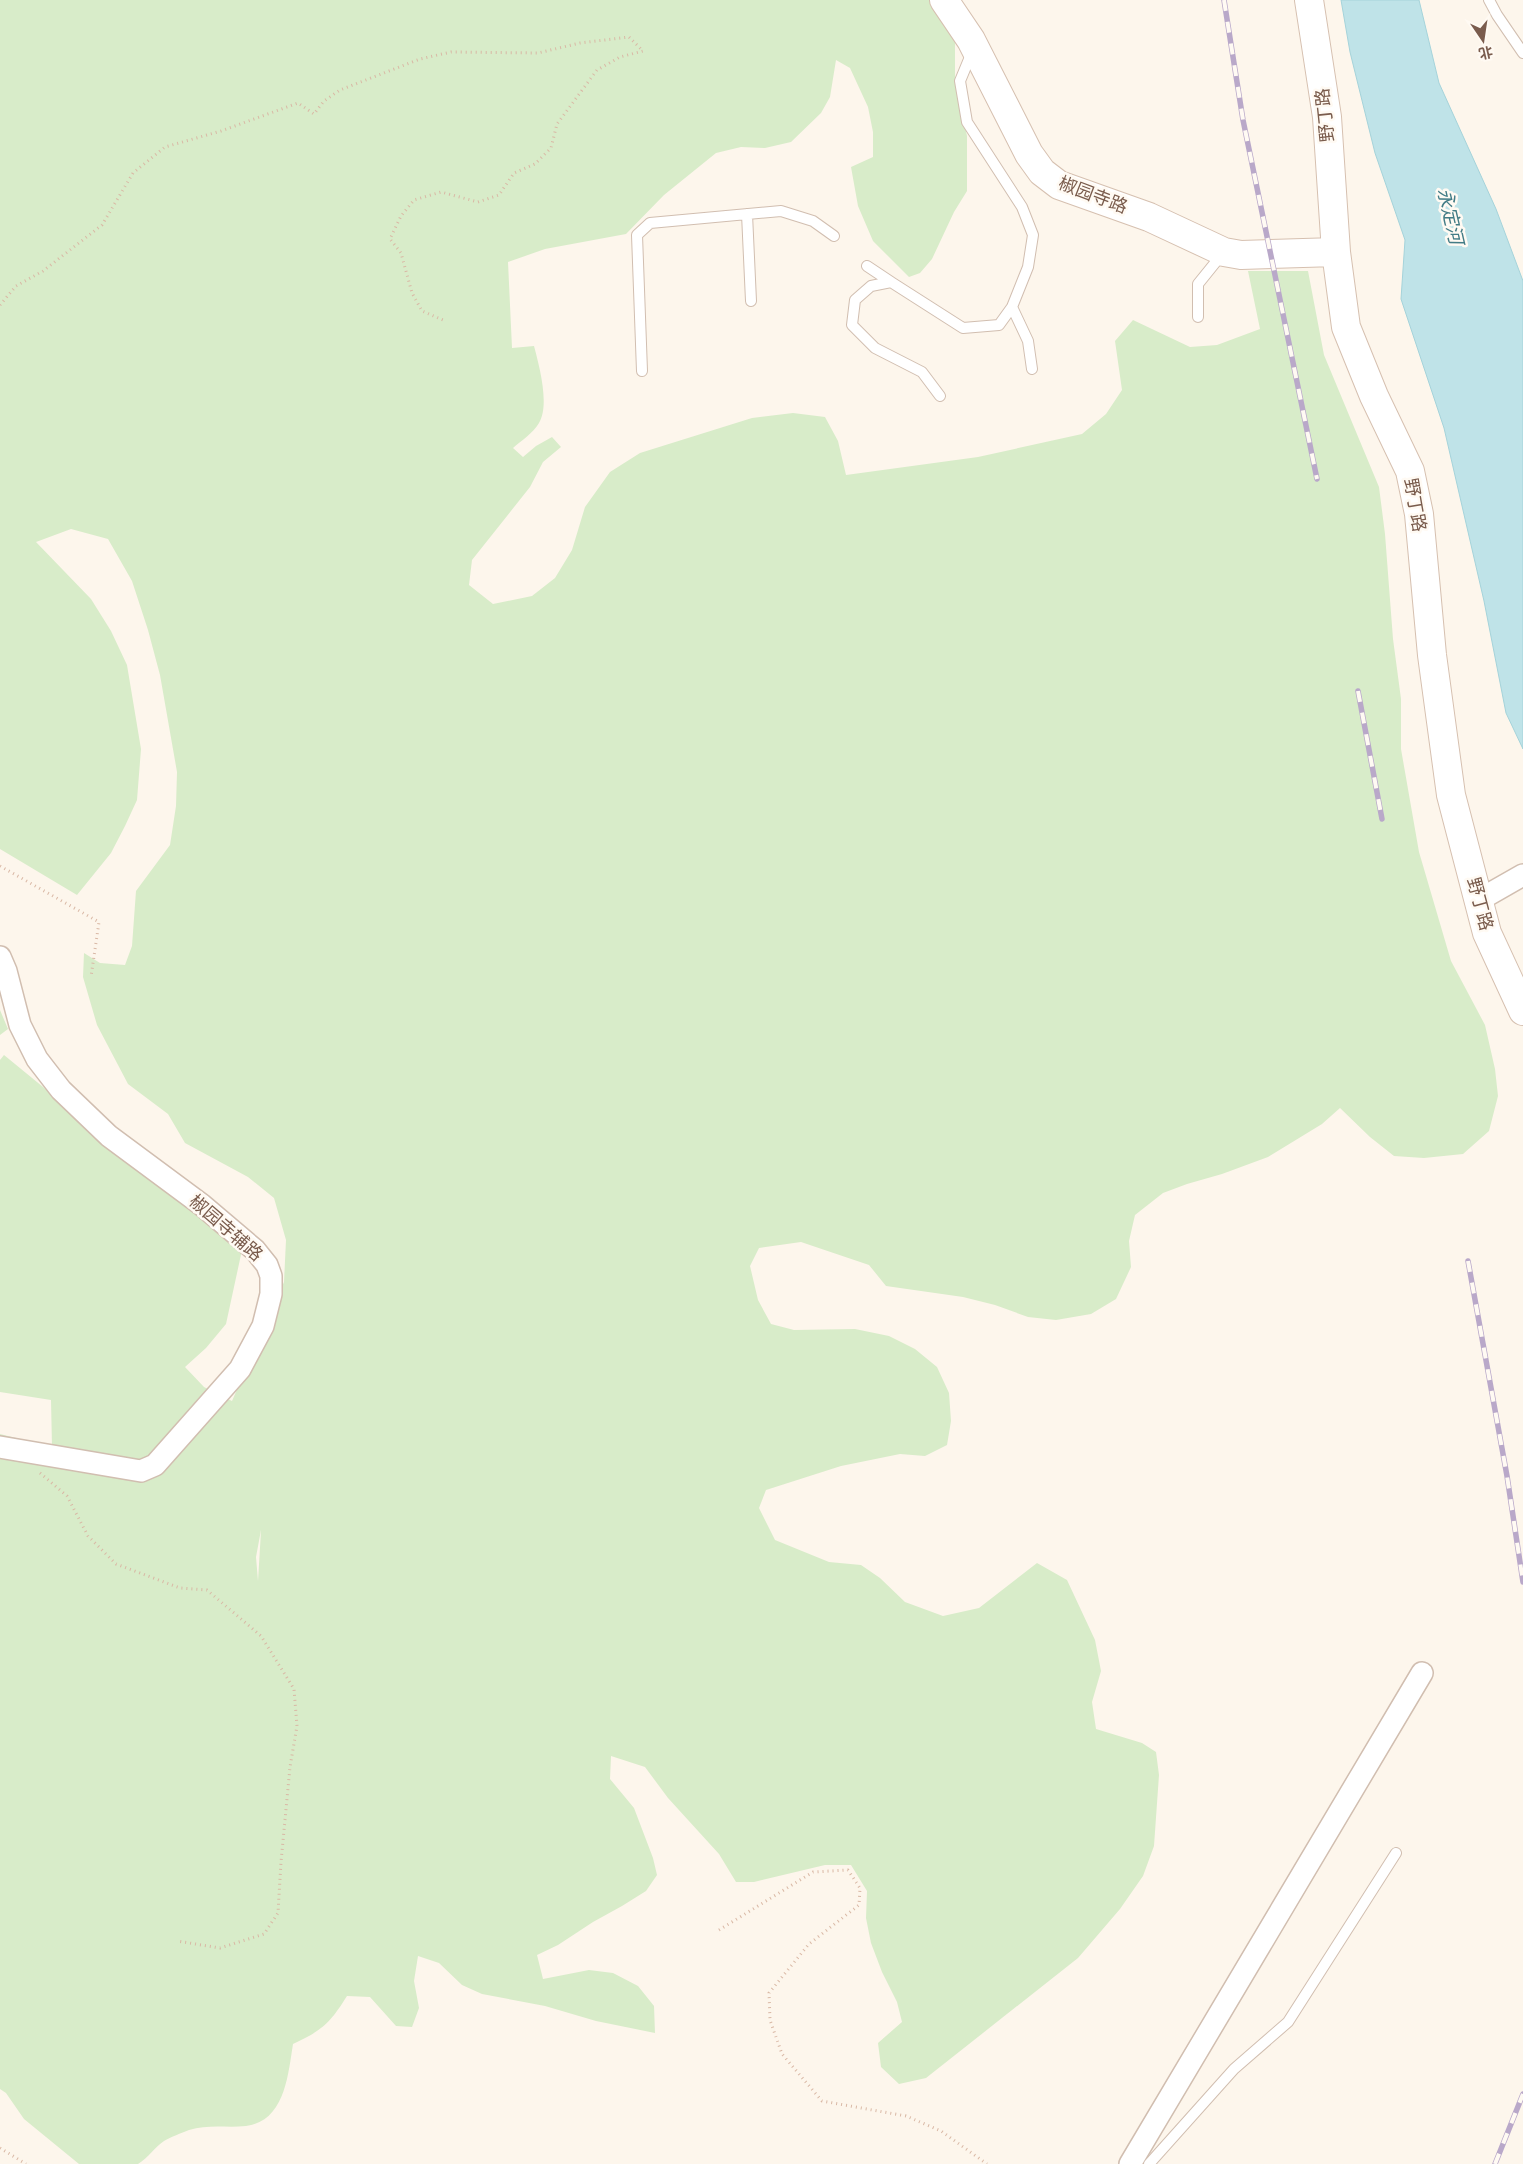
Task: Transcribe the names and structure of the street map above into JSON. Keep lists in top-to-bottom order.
{
  "streets": {
    "main road": ["野丁路", "椒园寺路"],
    "street": ["椒园寺辅路"]
  },
  "crossings": [
    ["野丁路", "椒园寺路"]
  ],
  "water": ["永定河"],
  "north": "bottom"
}
